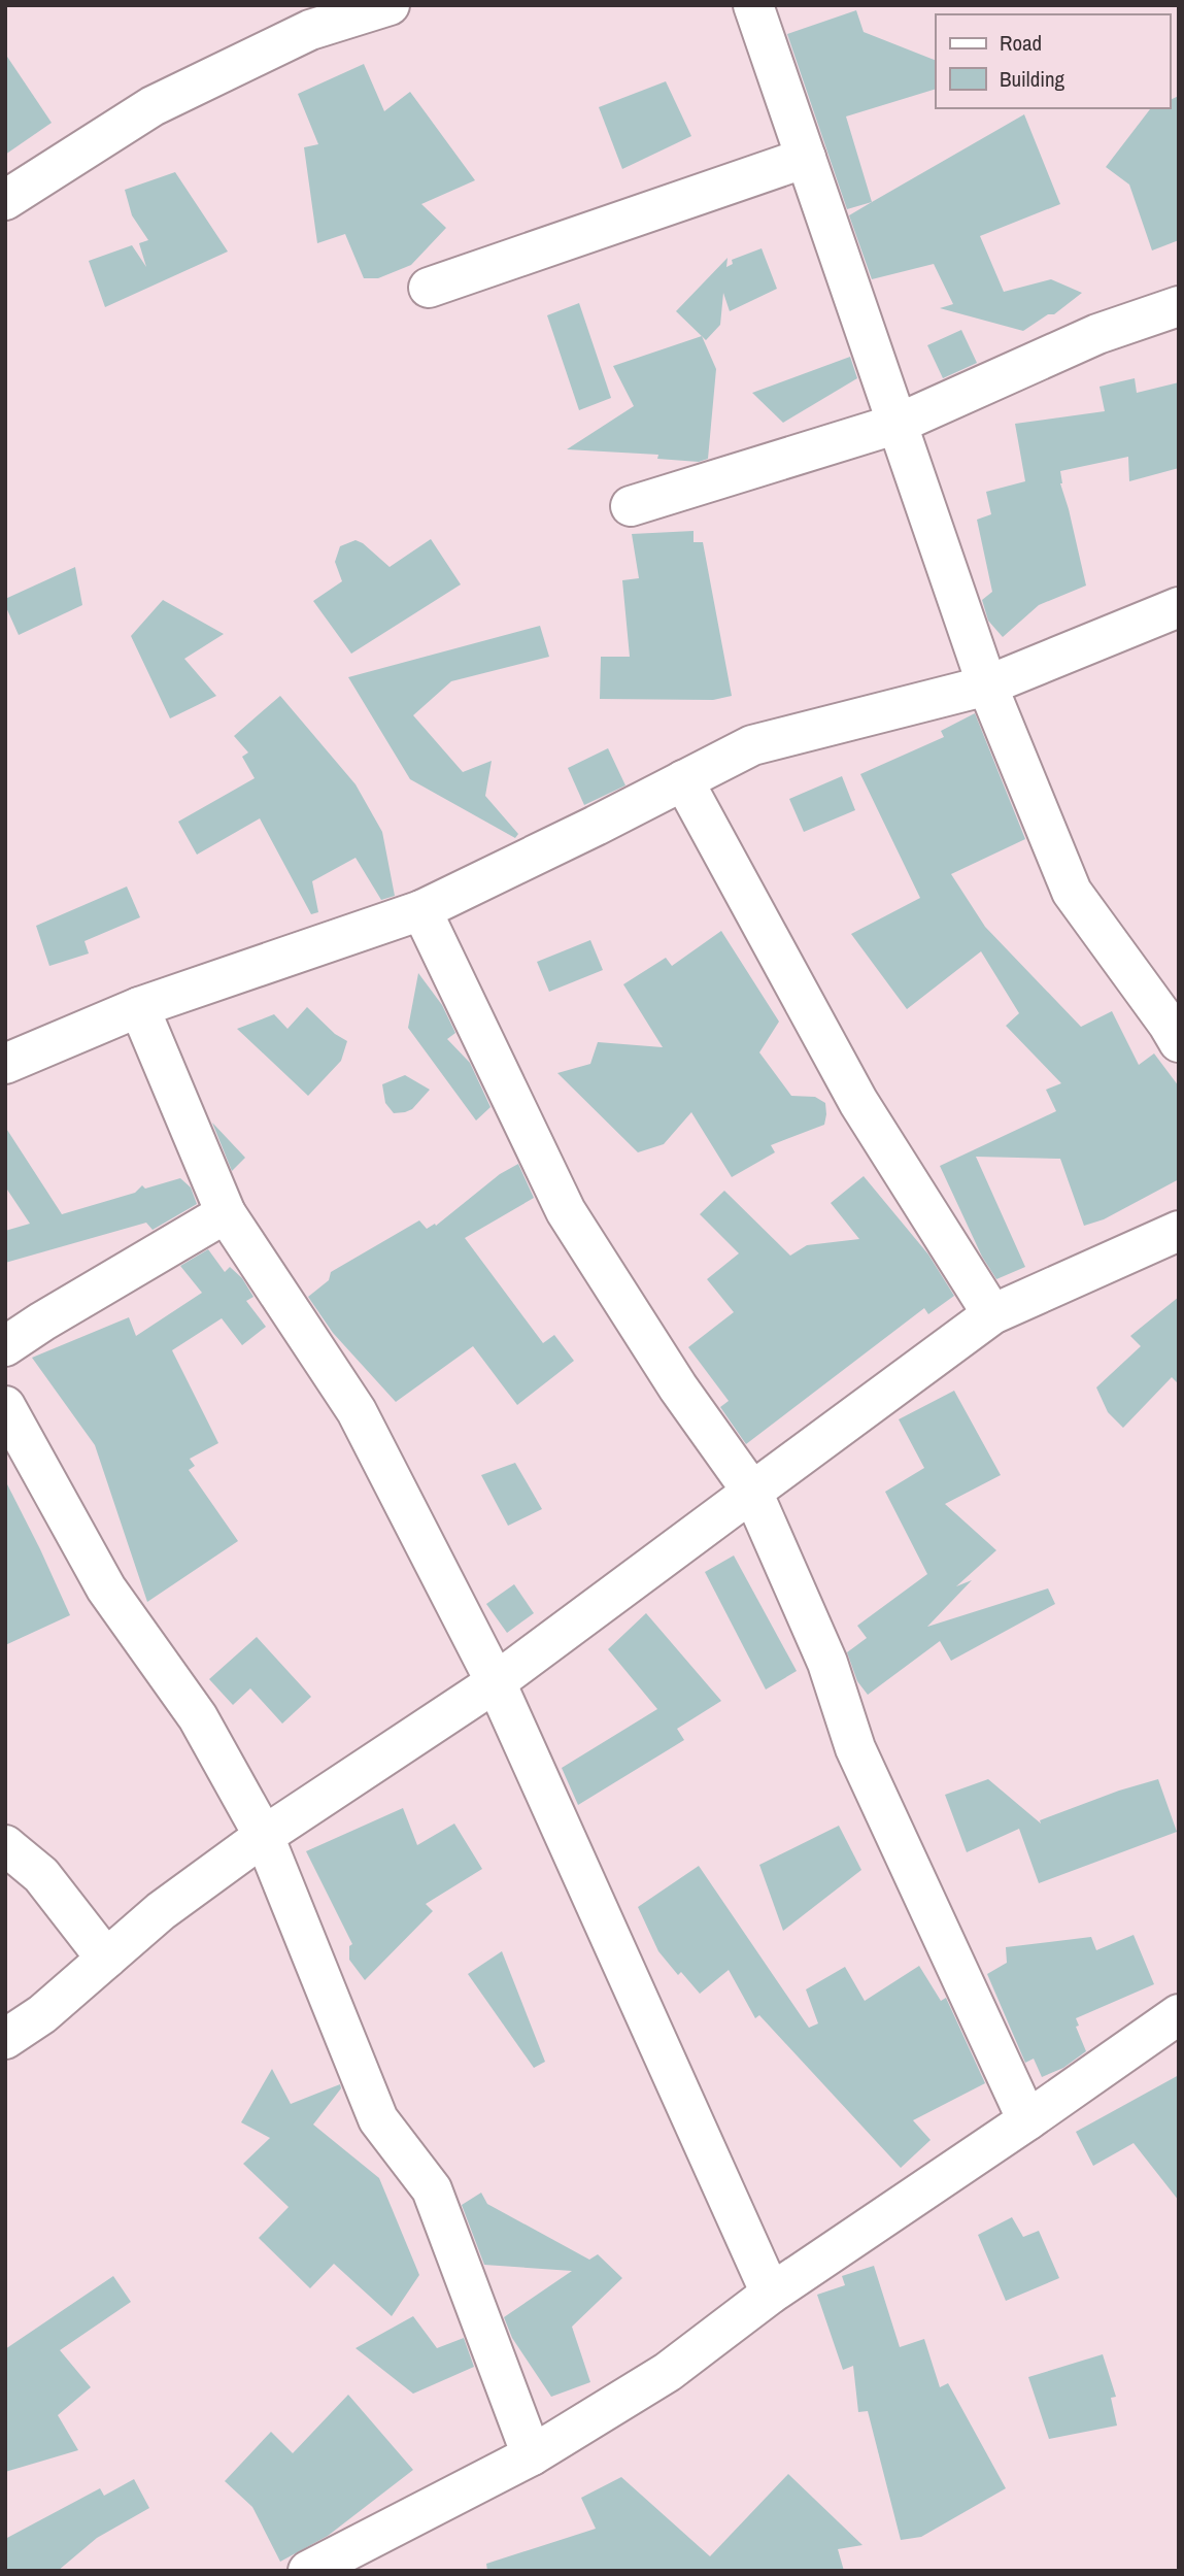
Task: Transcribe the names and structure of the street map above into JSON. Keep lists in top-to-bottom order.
{
  "legend": ["Road", "Building"]
}
